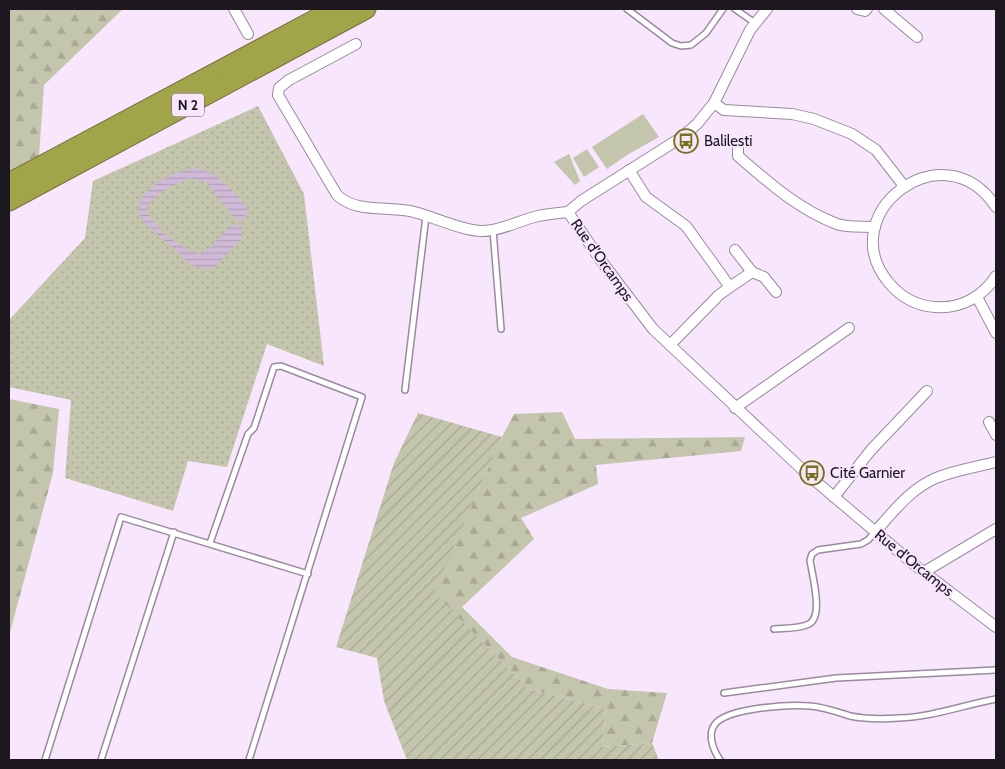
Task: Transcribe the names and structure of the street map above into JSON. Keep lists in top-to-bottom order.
{
  "streets": {
    "highway": ["N 2"],
    "street": ["Rue d'Orcamps"]
  },
  "places": {
    "bus stop": ["Balilesti", "Cité Garnier"]
  }
}
